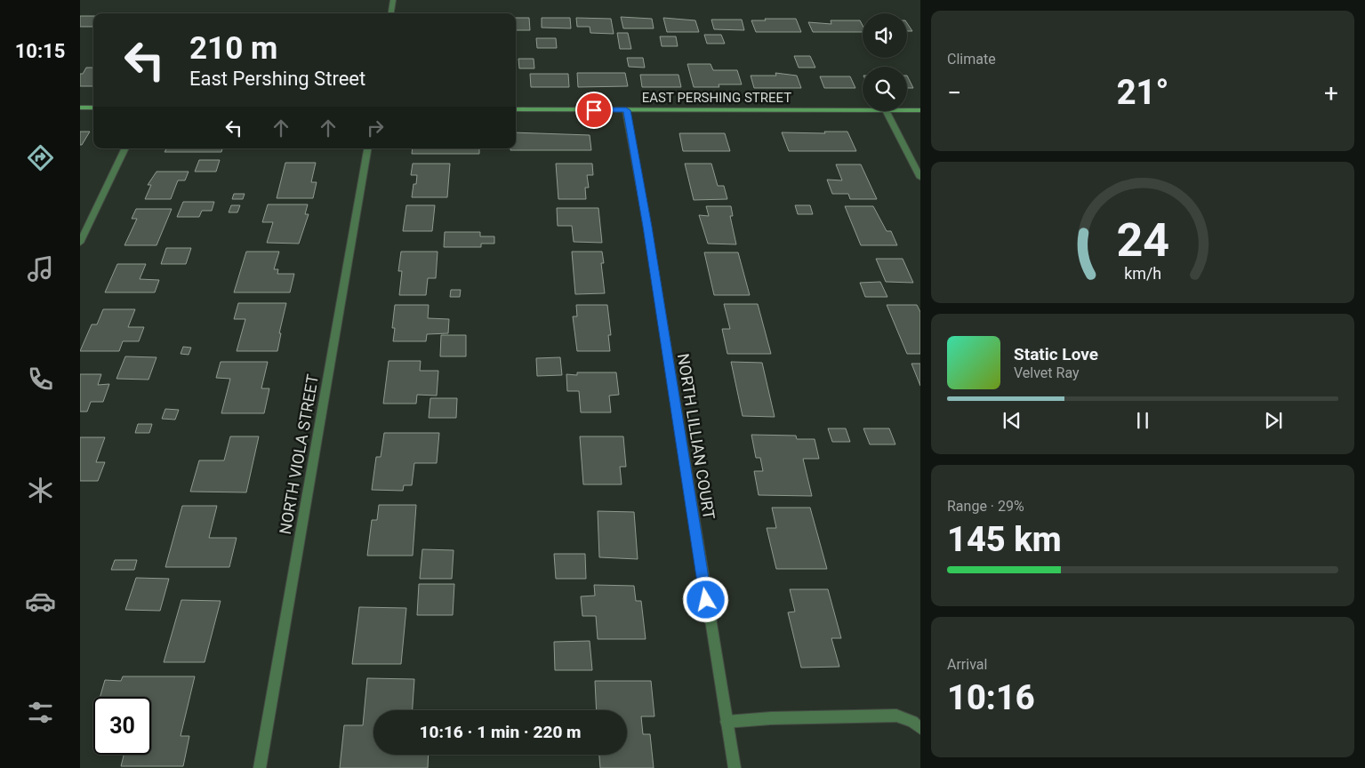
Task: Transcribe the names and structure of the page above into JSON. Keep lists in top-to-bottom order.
{
  "streets": {
    "street": ["EAST PERSHING STREET", "NORTH LILLIAN COURT", "NORTH VIOLA STREET"]
  },
  "crossings": [
    ["EAST PERSHING STREET", "NORTH LILLIAN COURT"]
  ],
  "page": {
    "tabs": "10:15",
    "tile": [
      "Climate",
      ["Range · 29%", "145 km"],
      ["Arrival", "10:16"]
    ],
    "turn": ["210 m", "East Pershing Street"],
    "heat": ["−", "21°", "+"],
    "song": ["Static Love", "Velvet Ray"],
    "limit": "30",
    "trip": "10:16 · 1 min · 220 m",
    "gauge": ["24", "km/h"]
  }
}
